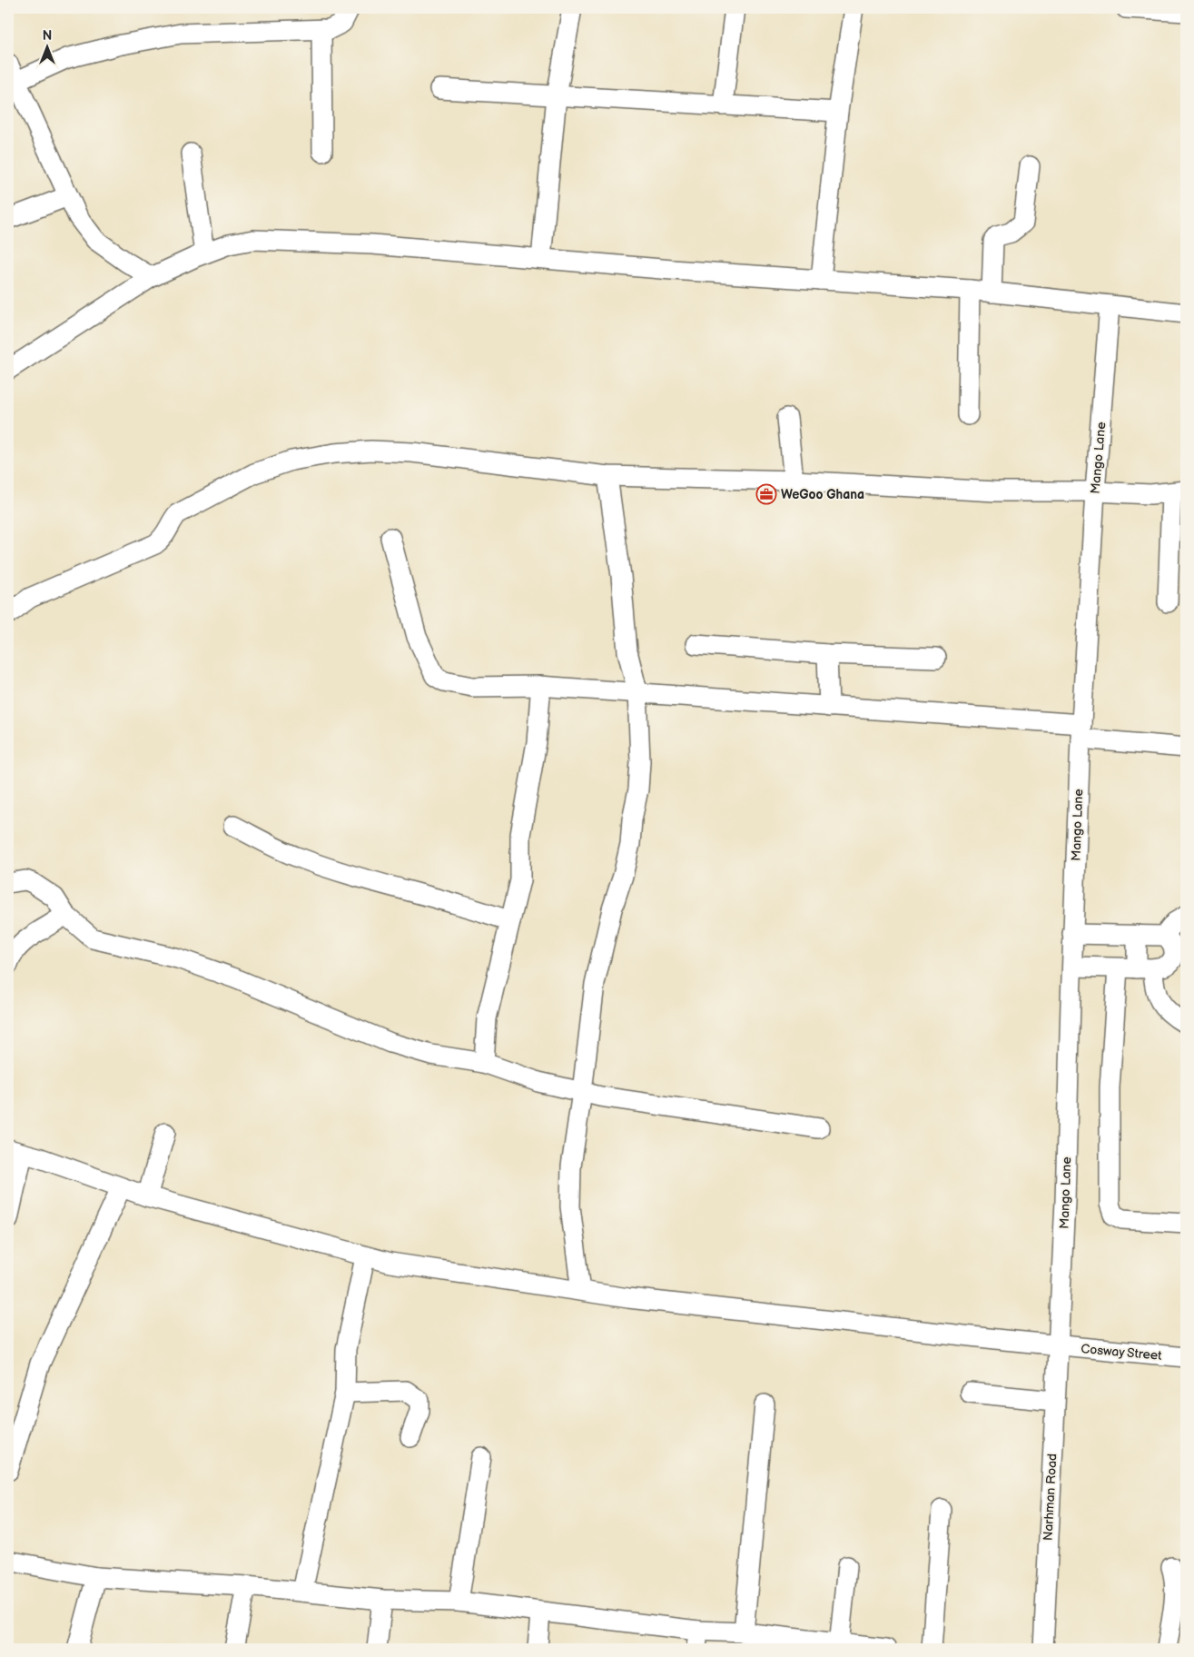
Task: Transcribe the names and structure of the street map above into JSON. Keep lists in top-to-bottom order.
{
  "streets": {
    "street": ["Mango Lane", "Cosway Street", "Narhman Road"]
  },
  "crossings": [
    ["Mango Lane", "Cosway Street"],
    ["Mango Lane", "Narhman Road"],
    ["Cosway Street", "Narhman Road"]
  ],
  "places": {
    "office": ["WeGoo Ghana"]
  },
  "north": "top"
}
